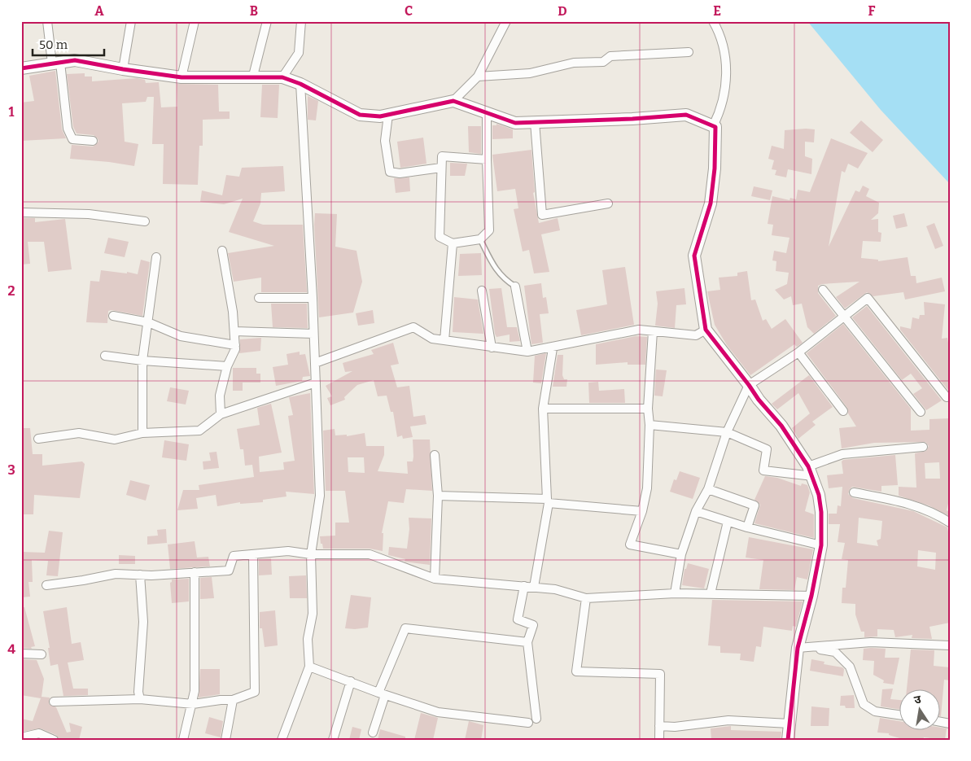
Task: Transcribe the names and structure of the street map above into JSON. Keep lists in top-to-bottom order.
{
  "scale_bar": "50 m",
  "north": "top",
  "grid": {
    "columns": [
      "A",
      "B",
      "C",
      "D",
      "E",
      "F"
    ],
    "rows": [
      "1",
      "2",
      "3",
      "4"
    ]
  }
}
